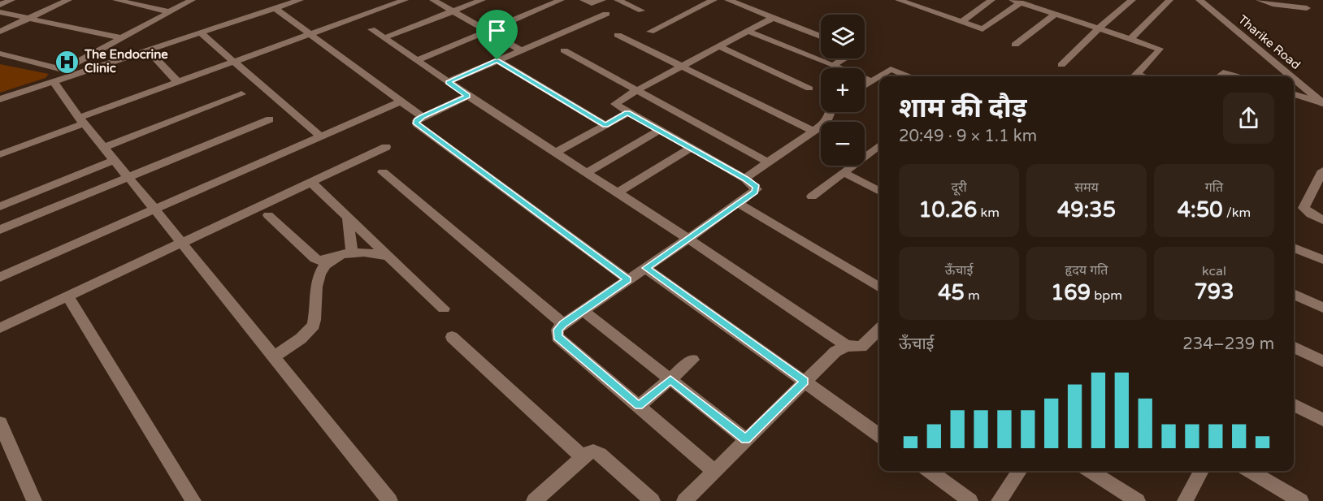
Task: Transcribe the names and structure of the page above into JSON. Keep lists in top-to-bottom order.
{
  "streets": {
    "street": ["Tharike Road"]
  },
  "places": {
    "hospital": ["The Endocrine Clinic"]
  },
  "page": {
    "map_buttons": ["+", "−"],
    "heading": ["शाम की दौड़", "20:49 · 9 × 1.1 km"],
    "stats": [
      ["दूरी", "10.26 km"],
      ["समय", "49:35"],
      ["गति", "4:50 /km"],
      ["ऊँचाई", "45 m"],
      ["हृदय गति", "169 bpm"],
      ["kcal", "793"]
    ],
    "chart": ["ऊँचाई", "234–239 m"]
  }
}
